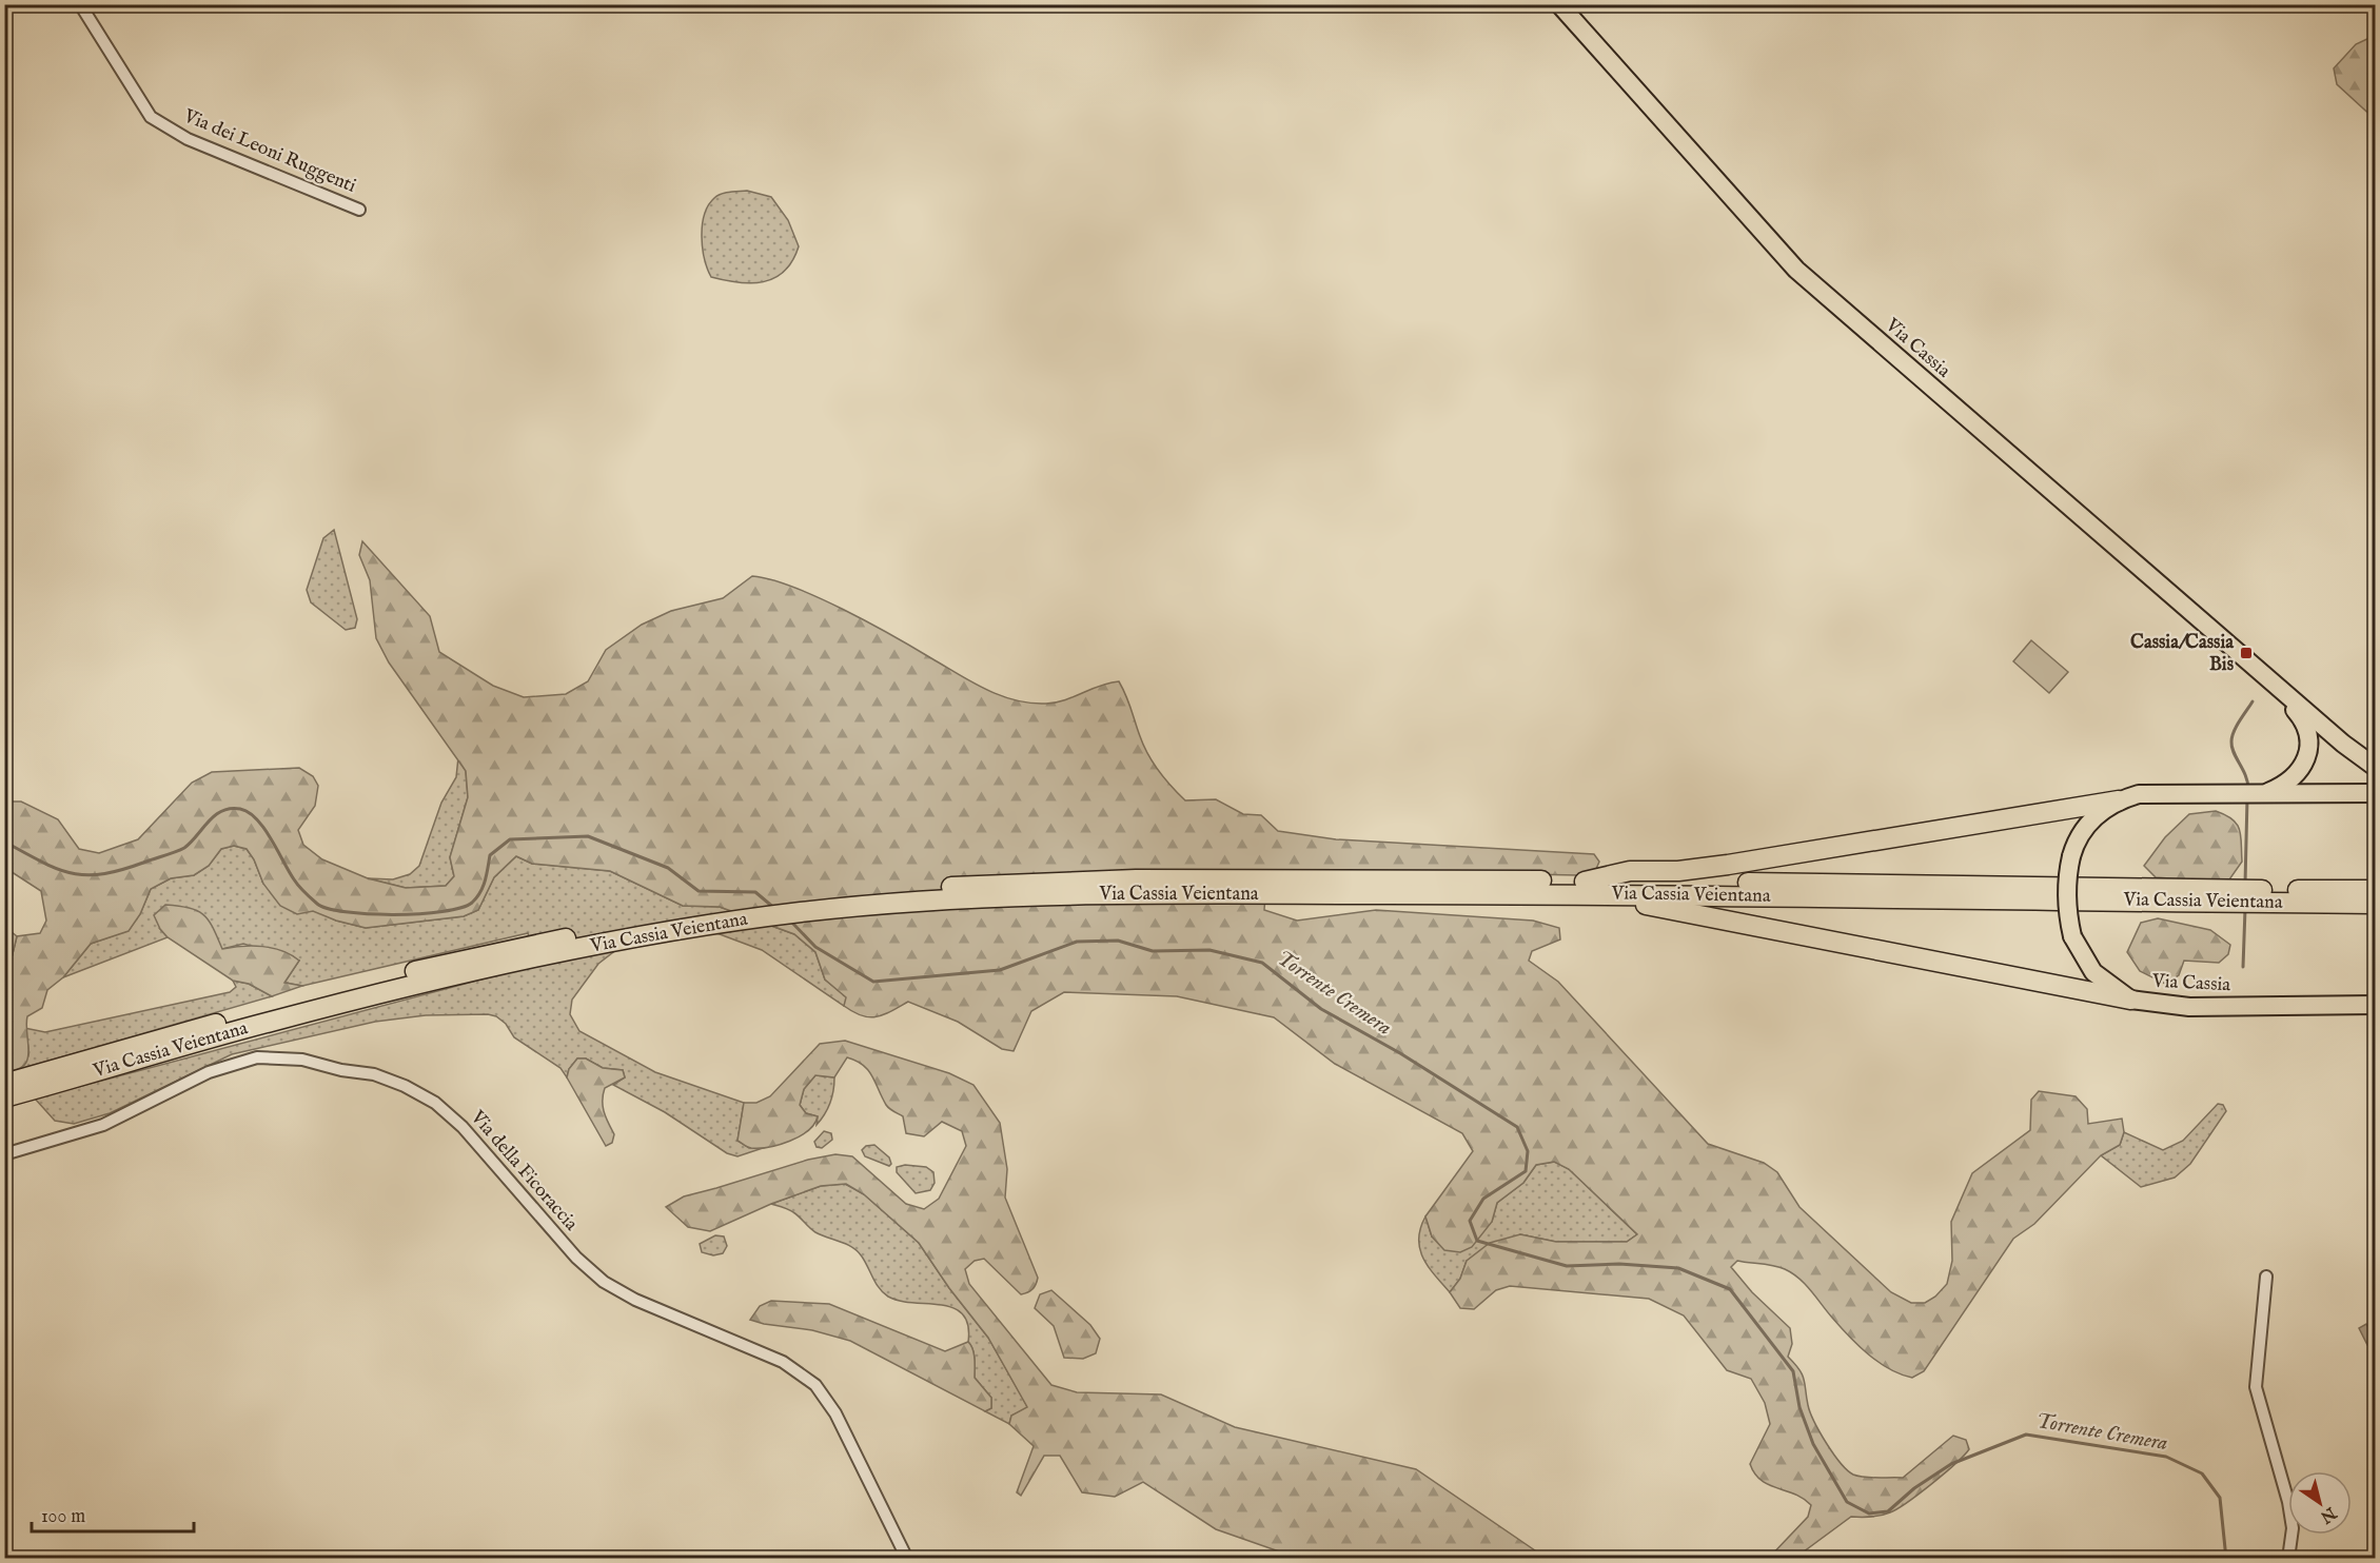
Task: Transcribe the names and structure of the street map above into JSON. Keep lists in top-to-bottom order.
{
  "streets": {
    "highway": ["Via Cassia Veientana"],
    "main road": ["Via Cassia"],
    "street": ["Via dei Leoni Ruggenti", "Via della Ficoraccia"]
  },
  "water": ["Torrente Cremera"],
  "places": {
    "transit": ["Cassia/Cassia Bis"]
  },
  "scale_bar": "100 m",
  "north": "bottom right"
}
